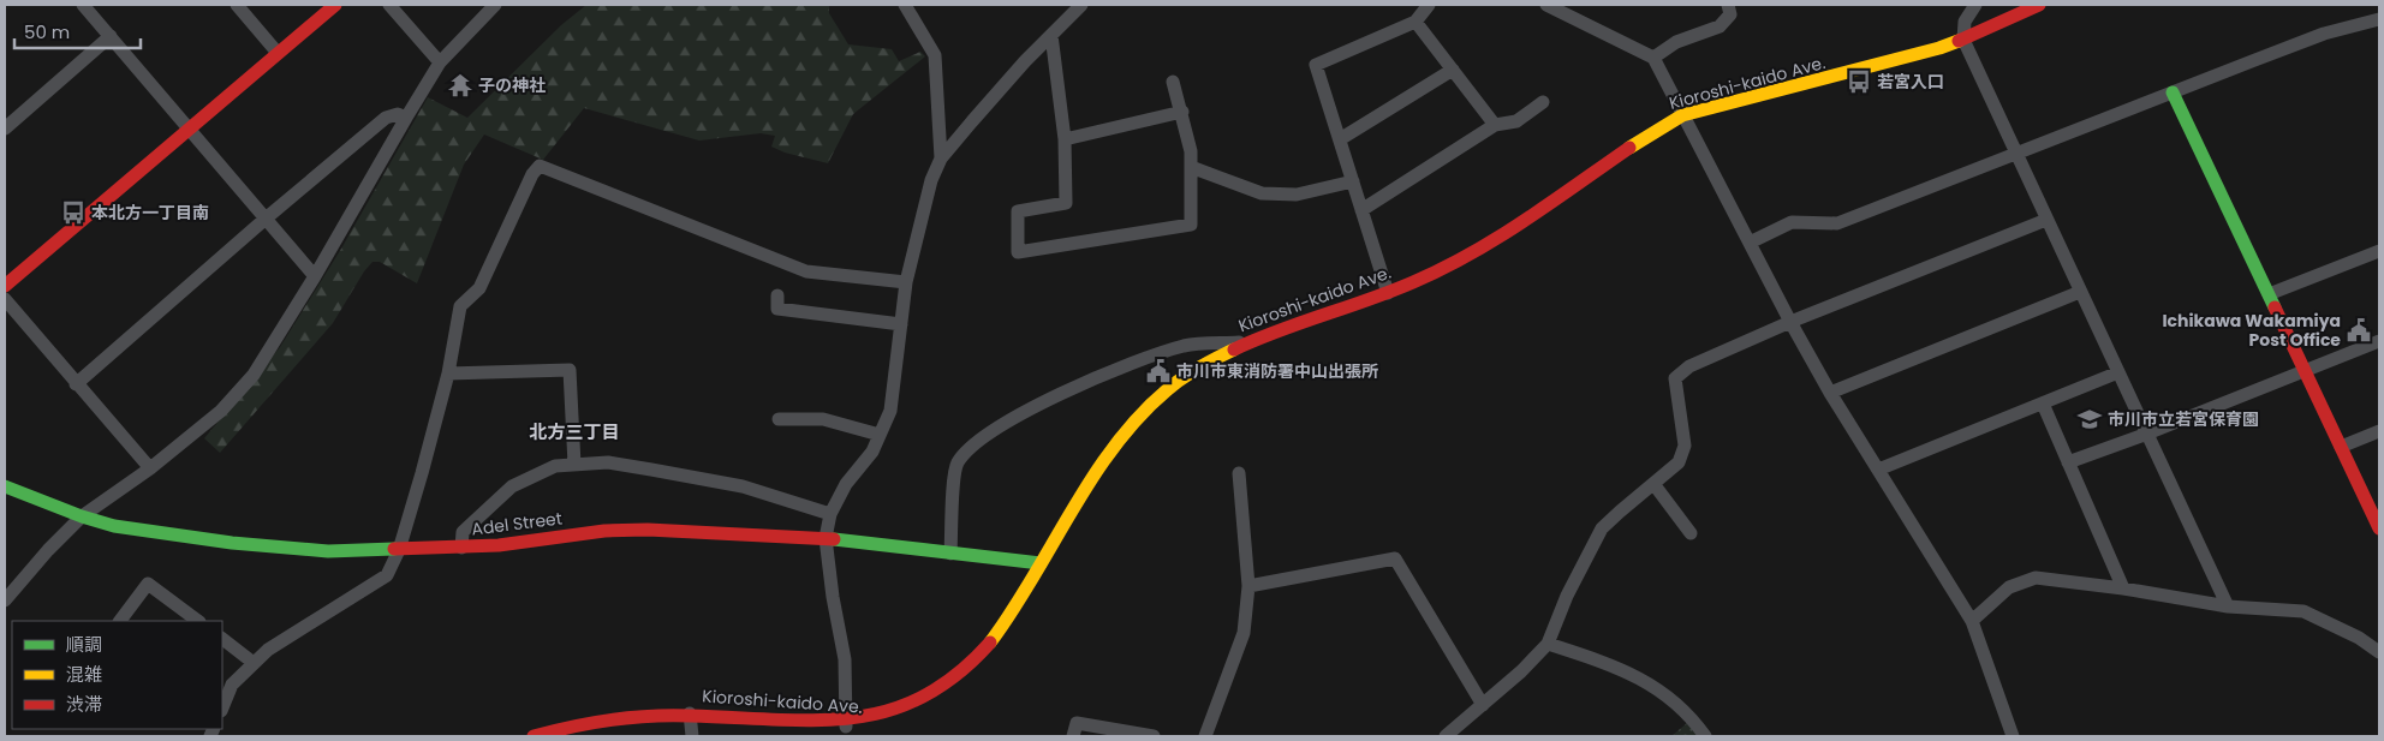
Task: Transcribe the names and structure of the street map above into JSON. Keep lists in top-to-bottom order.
{
  "streets": {
    "street": ["Kioroshi-kaido Ave.", "Adel Street"]
  },
  "crossings": [
    ["Kioroshi-kaido Ave.", "Adel Street"]
  ],
  "districts": ["北方三丁目"],
  "places": {
    "bus stop": ["若宮入口", "本北方一丁目南"],
    "temple": ["子の神社"],
    "public building": ["Ichikawa Wakamiya Post Office", "市川市東消防署中山出張所"],
    "school or university": ["市川市立若宮保育園"]
  },
  "legend": ["順調", "混雑", "渋滞"],
  "scale_bar": "50 m"
}
